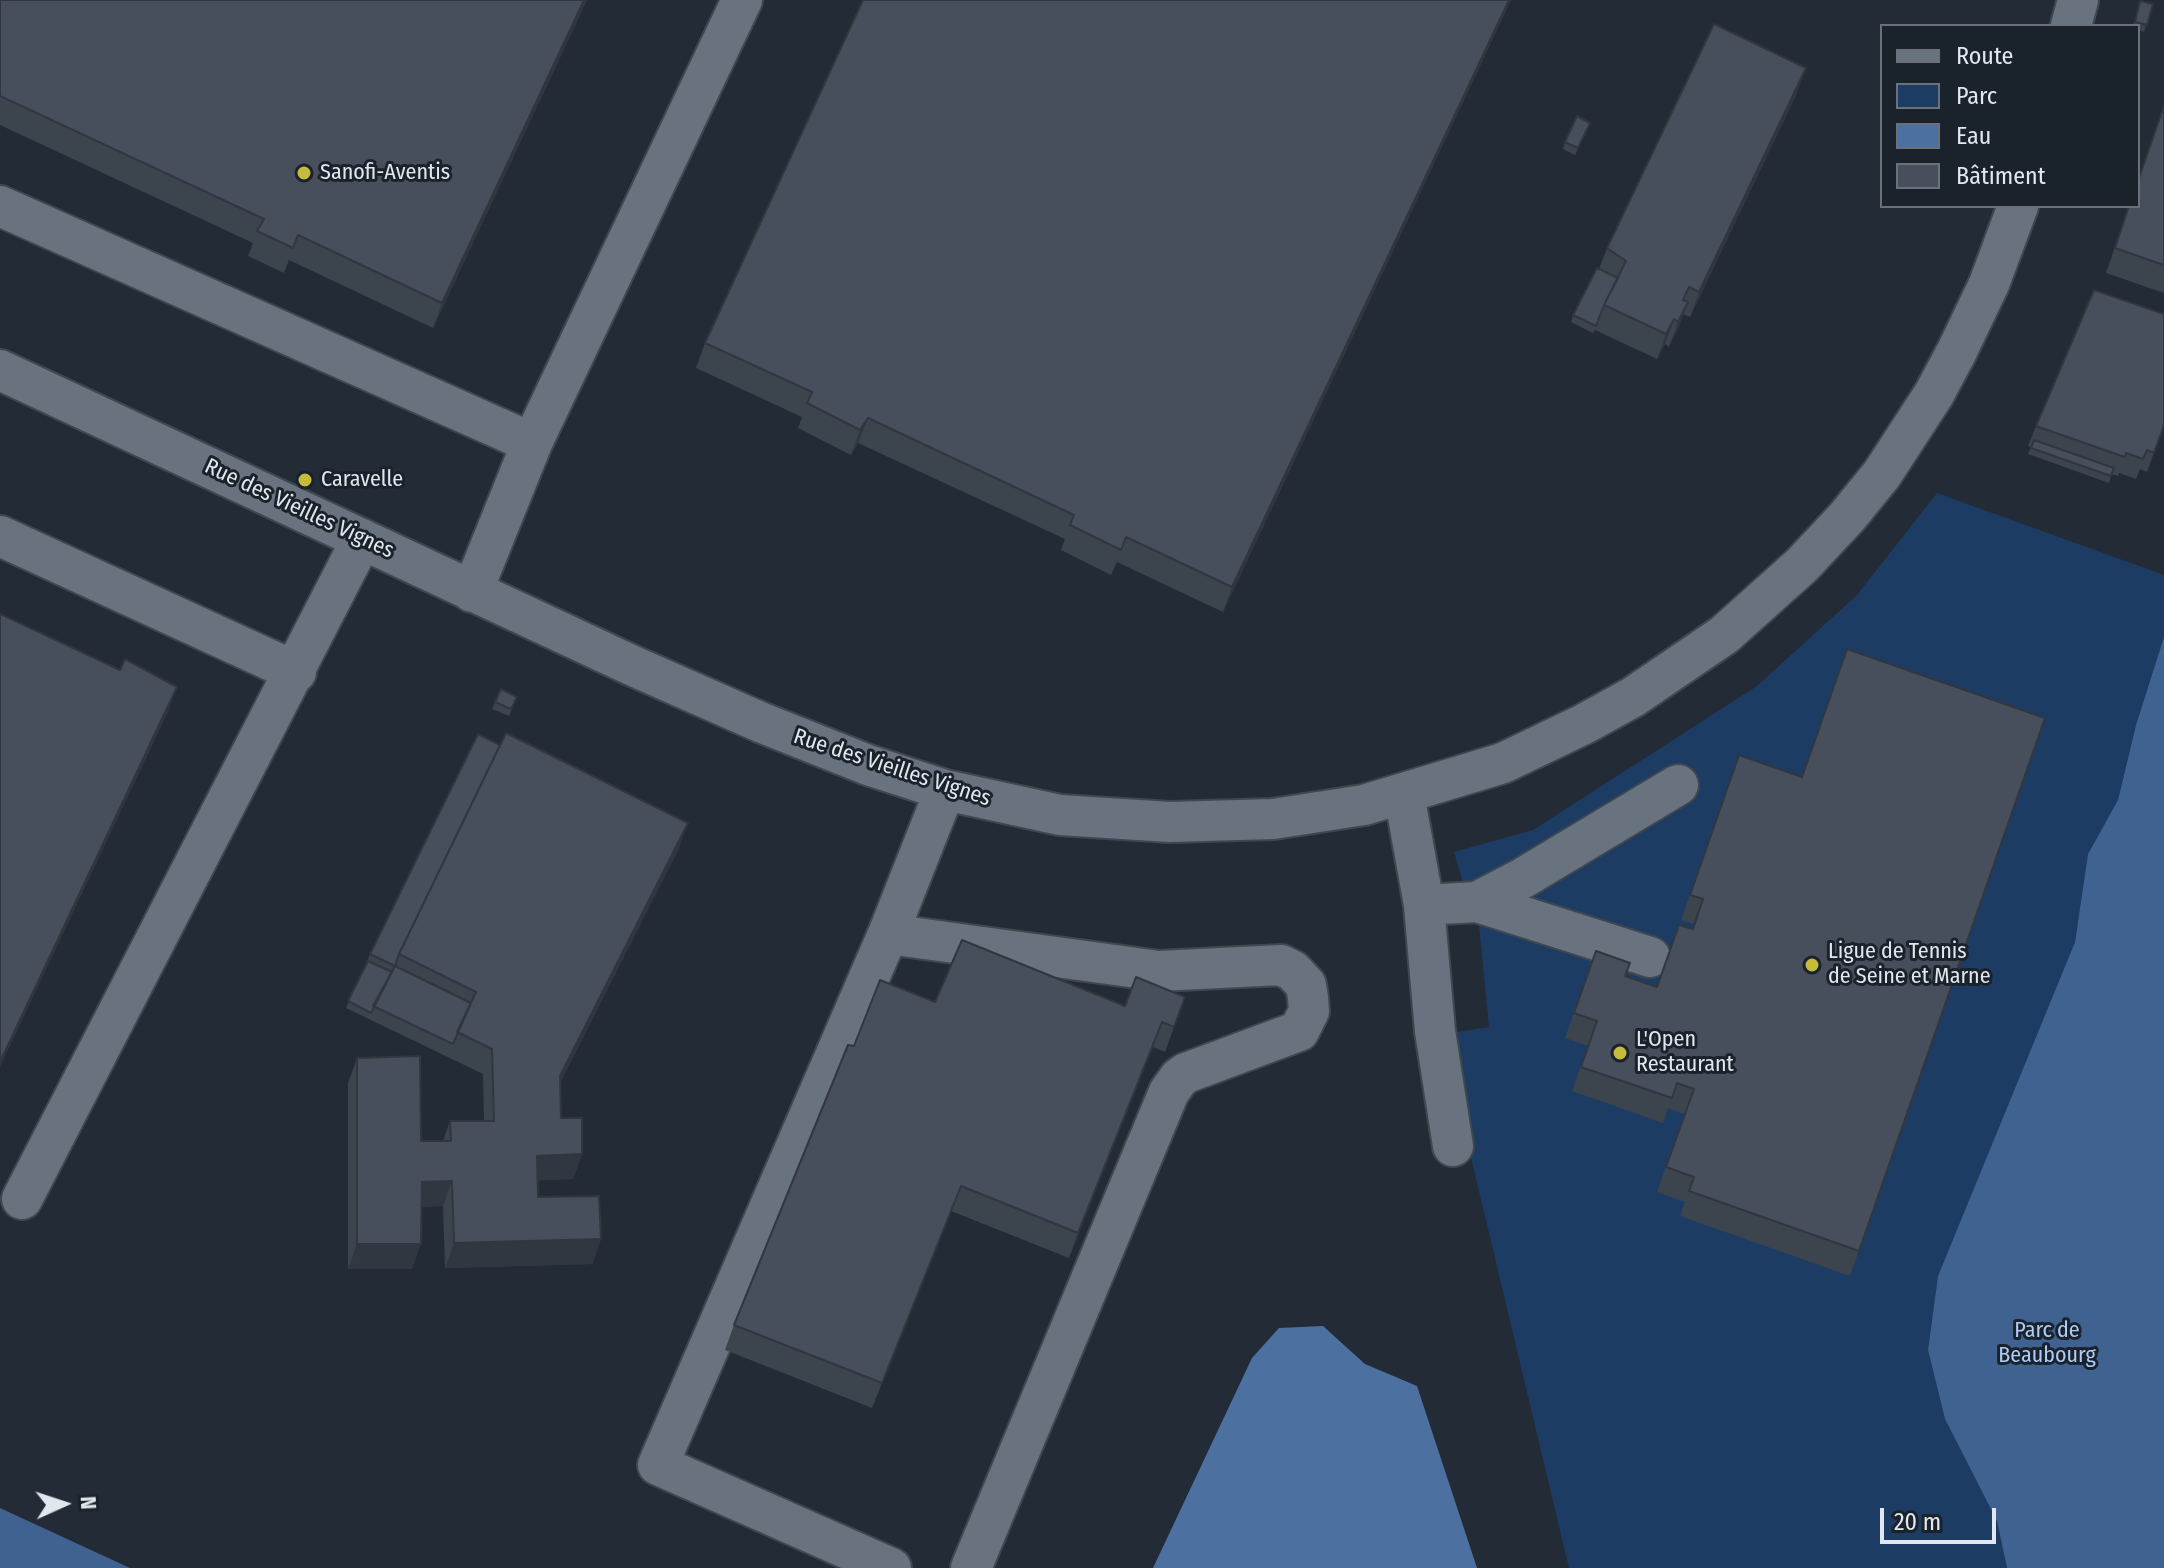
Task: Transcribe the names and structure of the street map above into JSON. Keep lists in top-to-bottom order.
{
  "streets": {
    "street": ["Rue des Vieilles Vignes"]
  },
  "parks": ["Parc de Beaubourg"],
  "places": [
    "Sanofi-Aventis",
    "Caravelle",
    "Ligue de Tennis de Seine et Marne",
    "L'Open Restaurant"
  ],
  "legend": [
    "Route",
    "Parc",
    "Eau",
    "Bâtiment"
  ],
  "scale_bar": "20 m",
  "north": "right"
}
